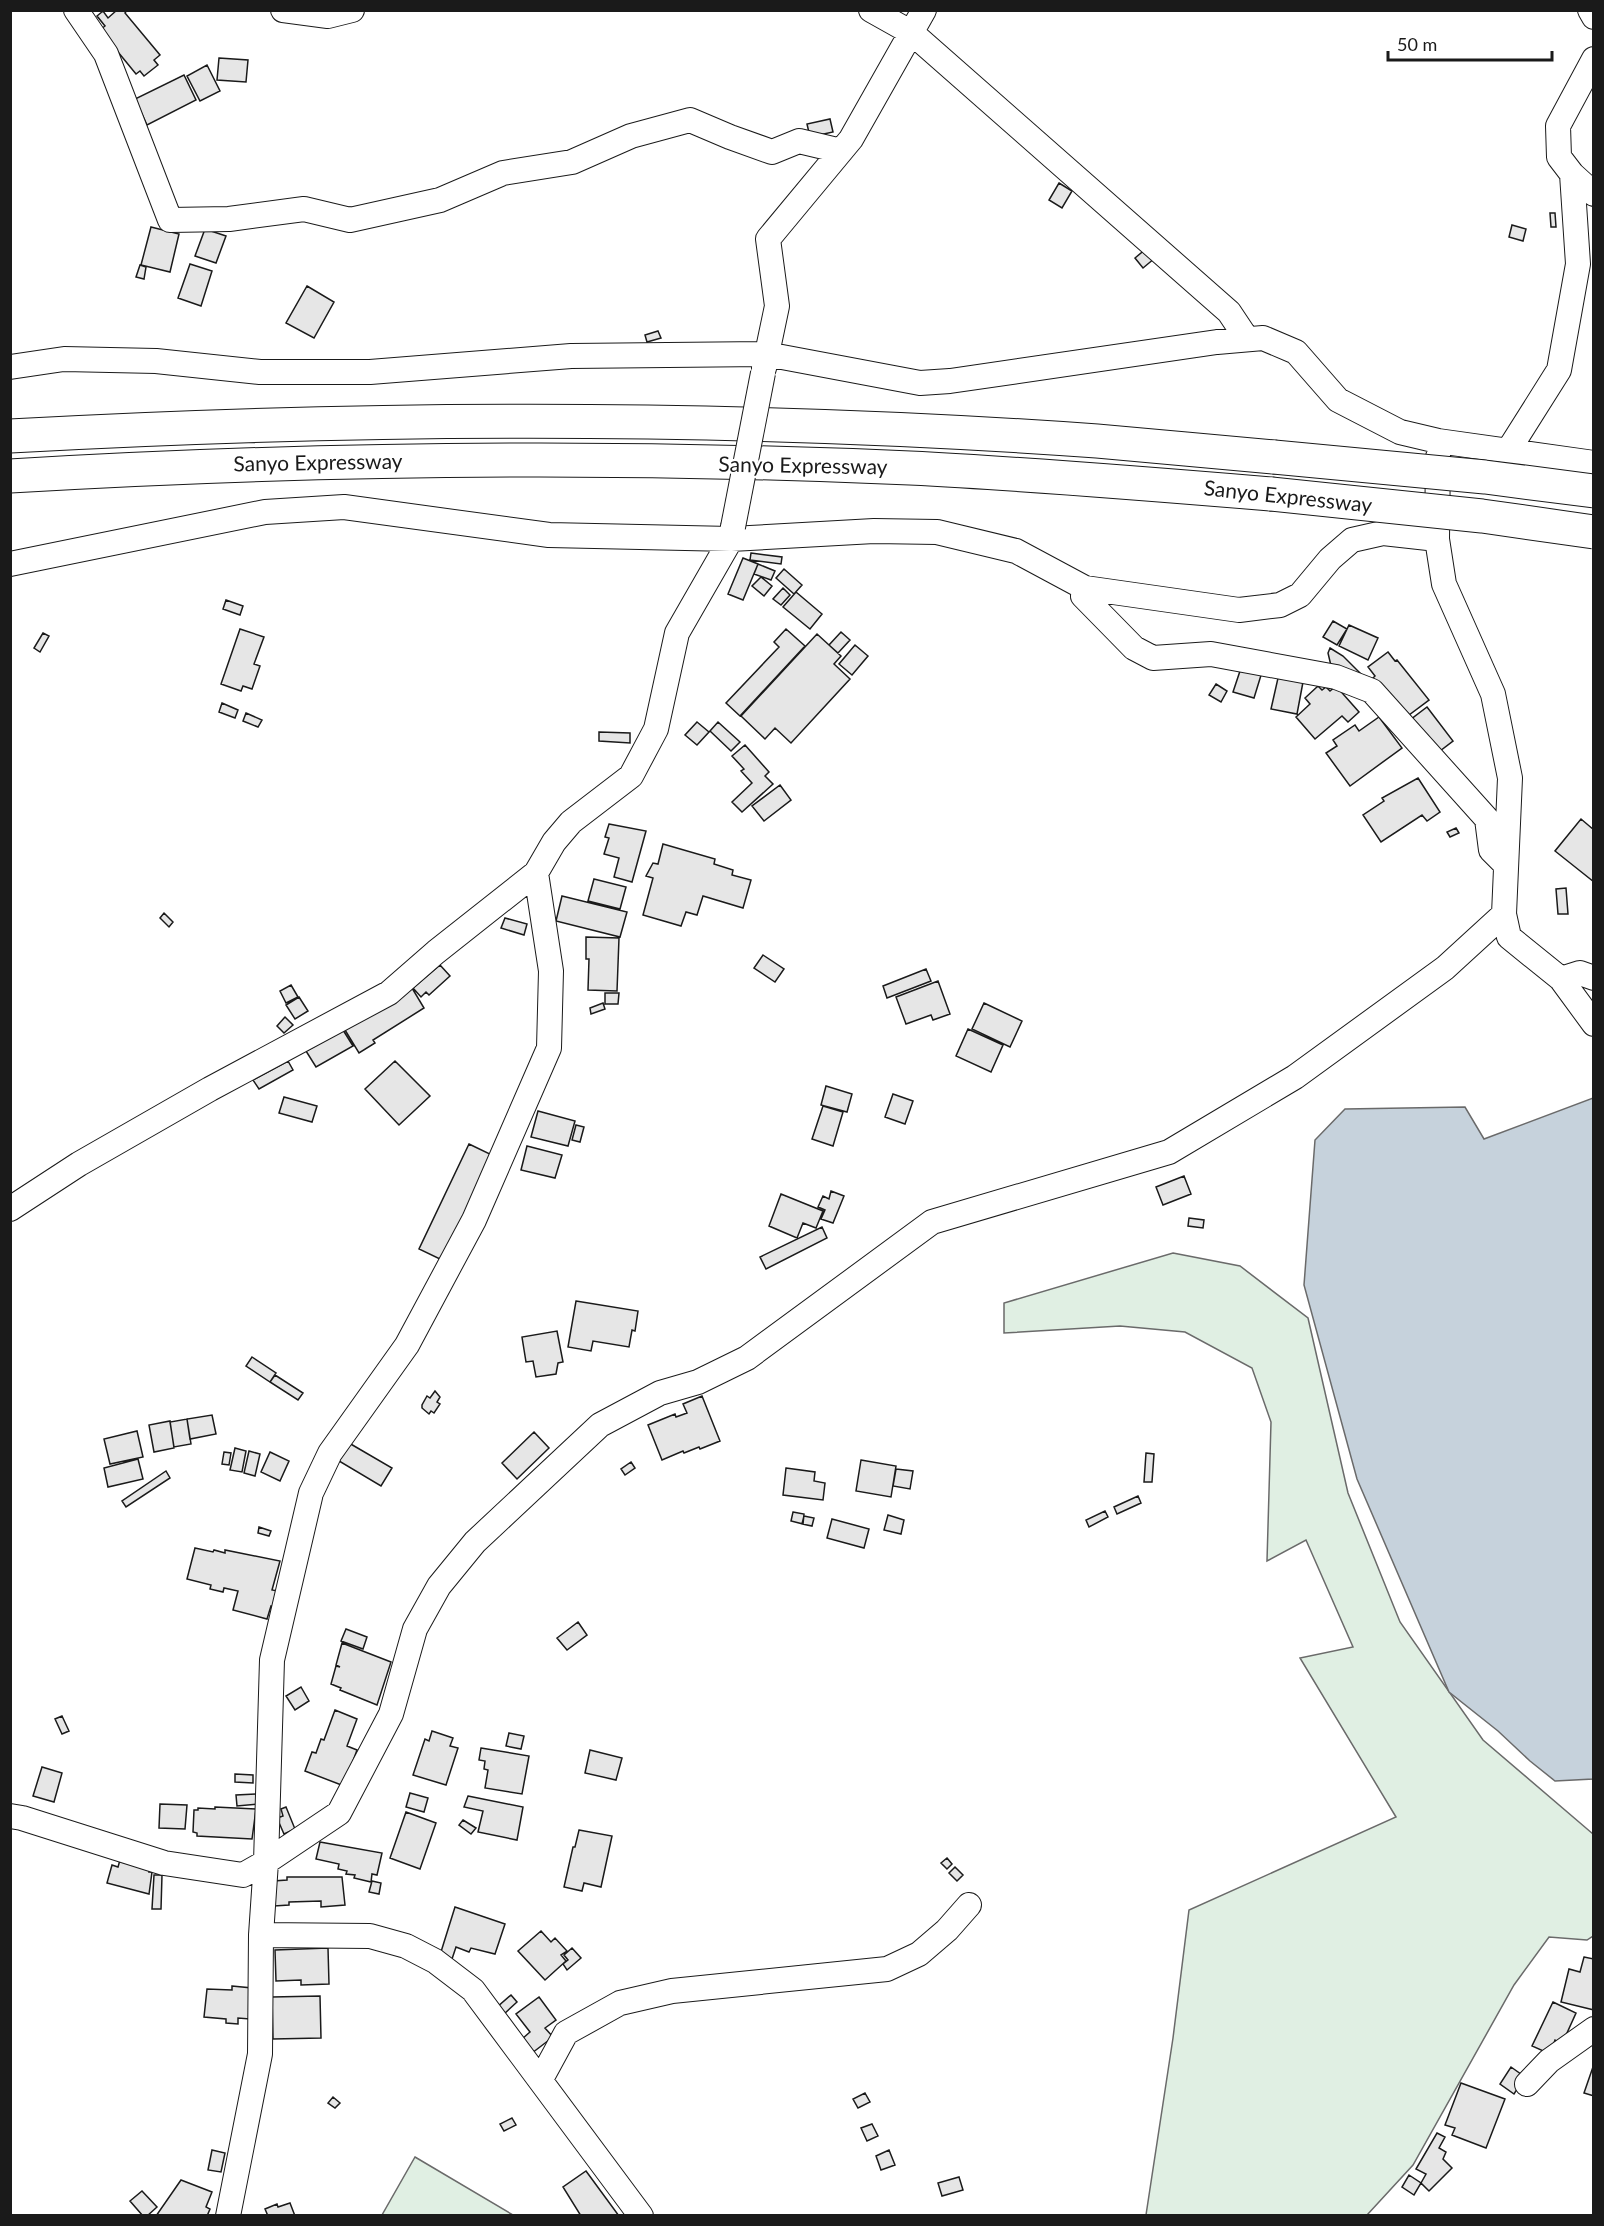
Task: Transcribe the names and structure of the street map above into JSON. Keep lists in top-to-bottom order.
{
  "streets": {
    "highway": ["Sanyo Expressway"]
  },
  "scale_bar": "50 m"
}
